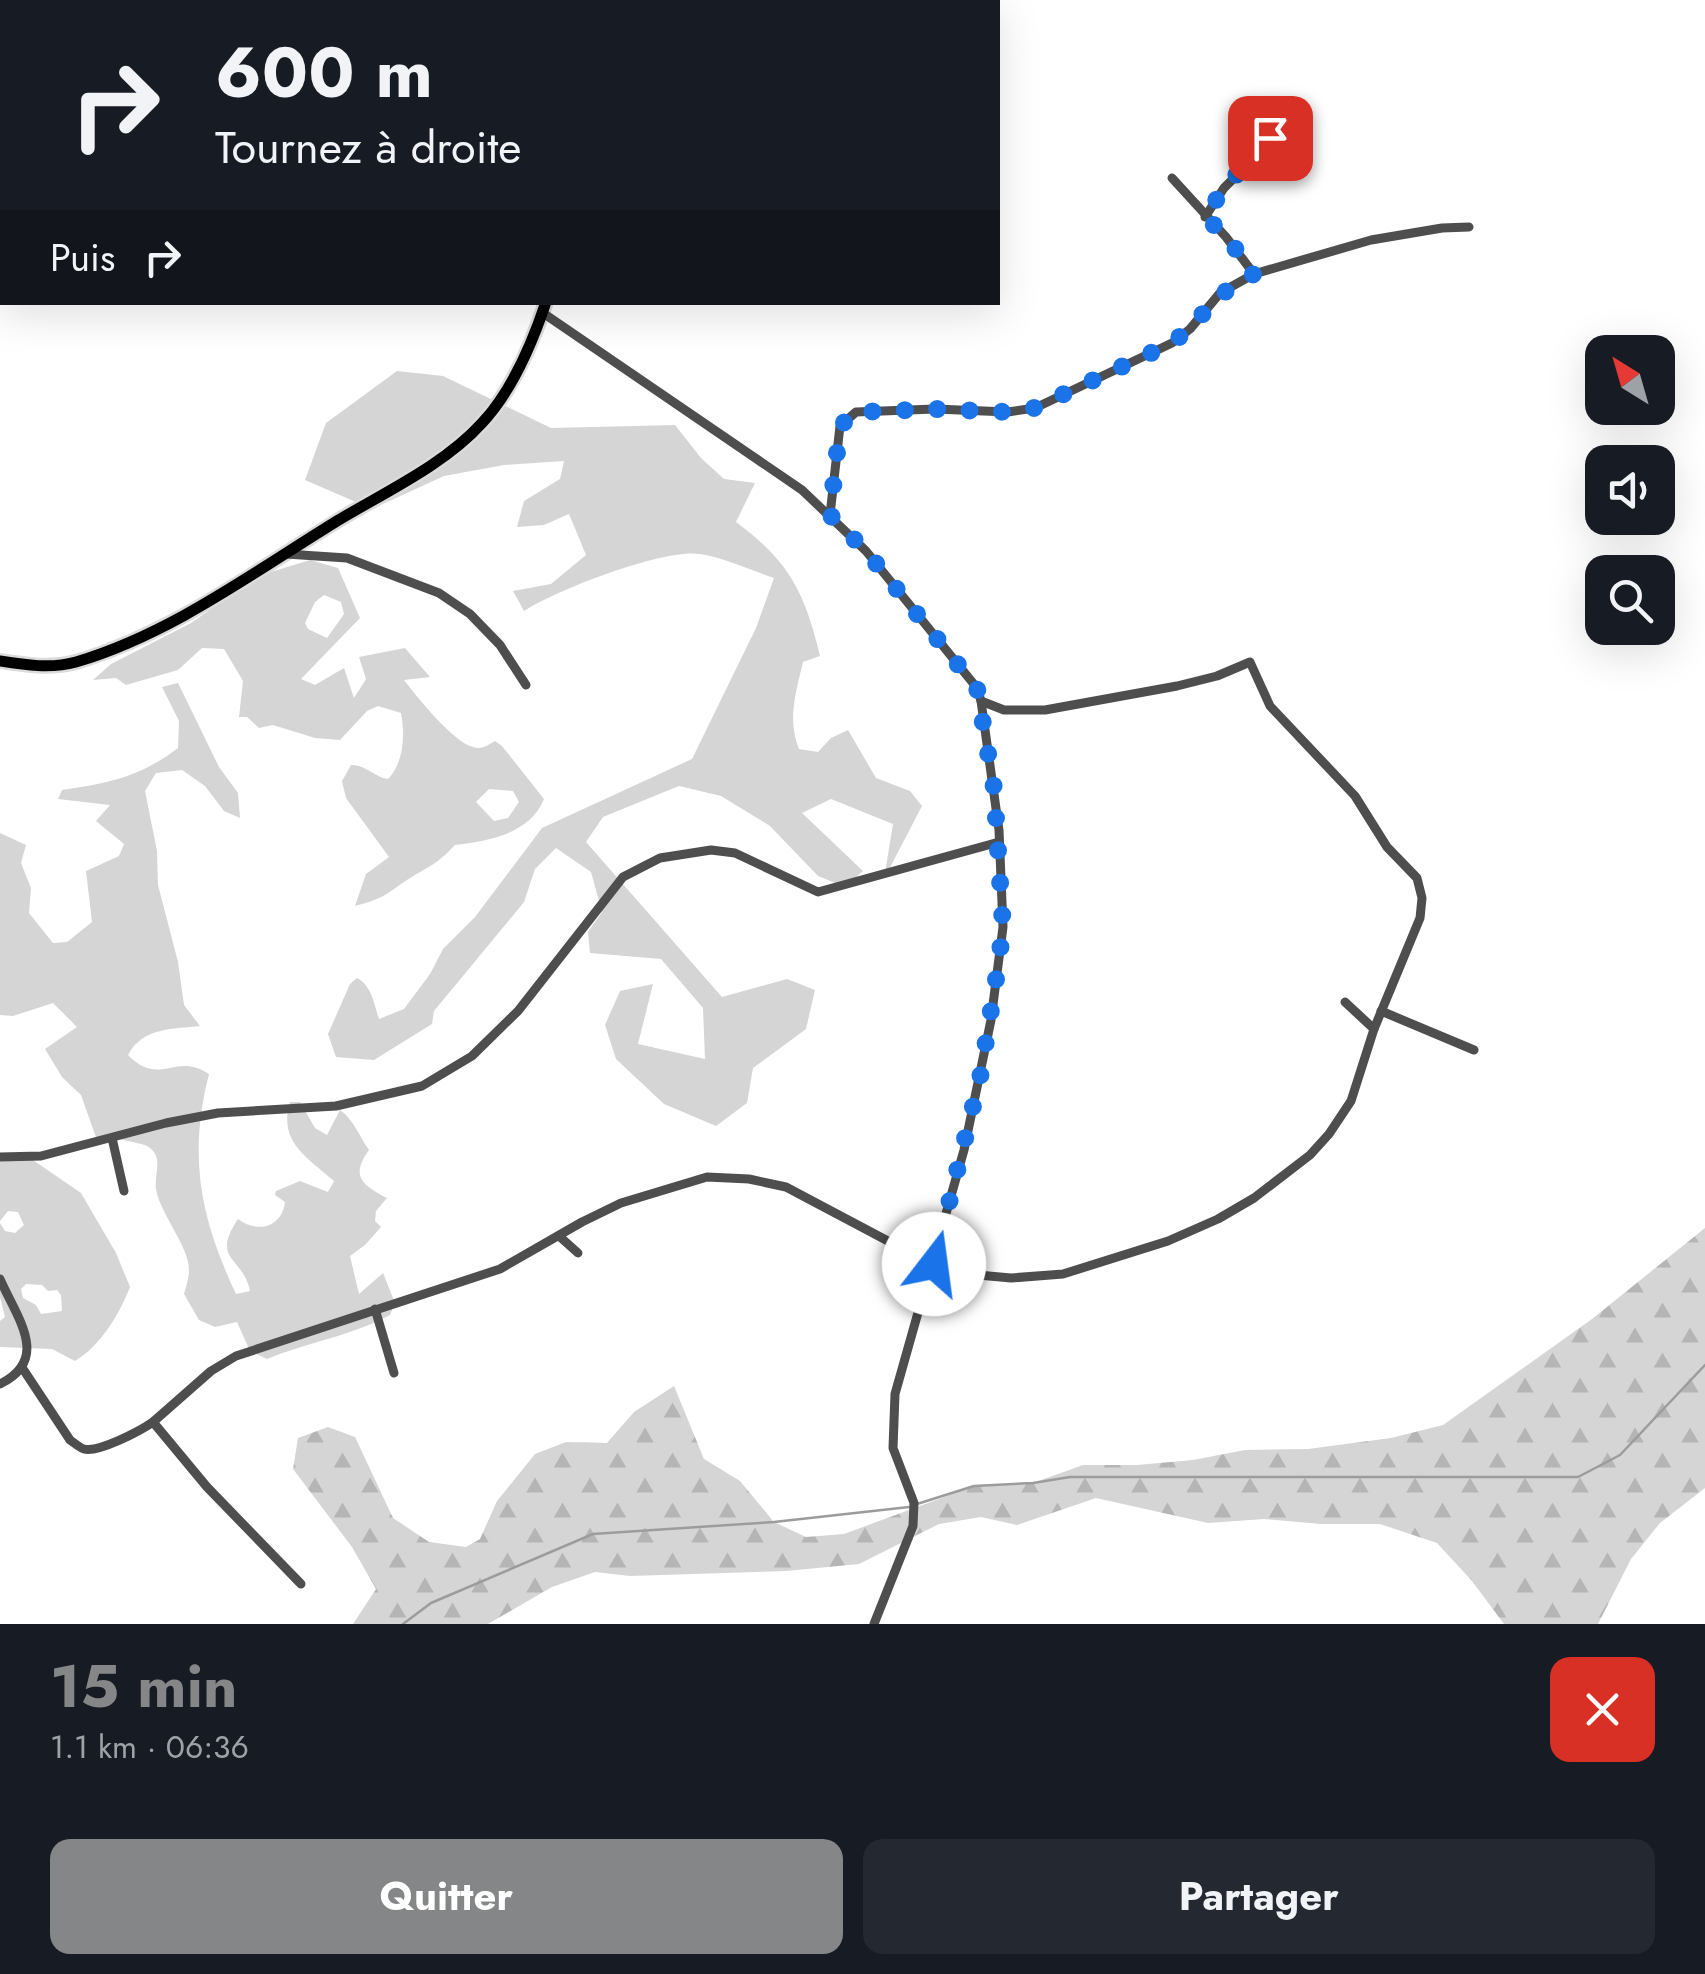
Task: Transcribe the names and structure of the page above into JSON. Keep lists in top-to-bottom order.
{
  "north": "top left",
  "page": {
    "turn": ["600 m", "Tournez à droite"],
    "then": "Puis",
    "heading": ["15 min", "1.1 km · 06:36"],
    "buttons": ["Quitter", "Partager"]
  }
}
